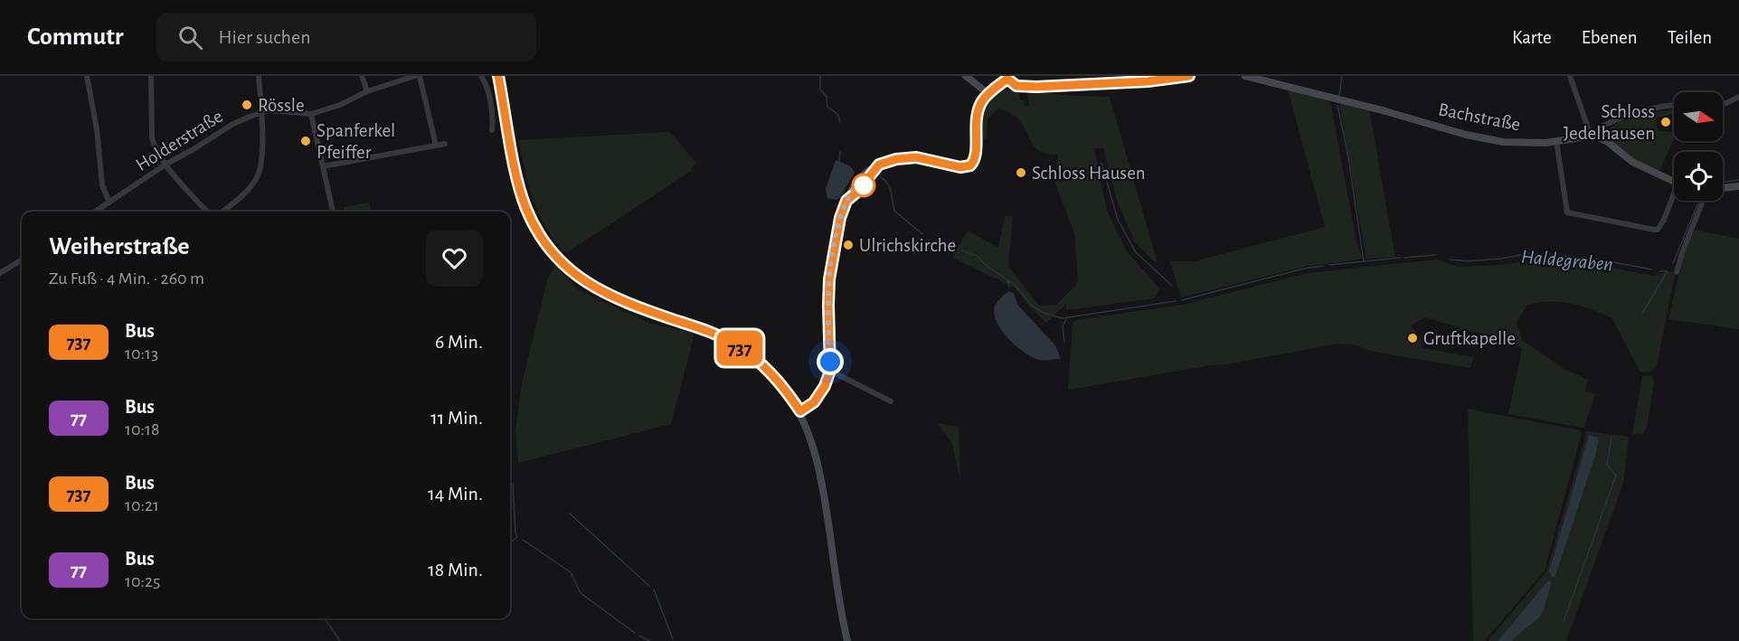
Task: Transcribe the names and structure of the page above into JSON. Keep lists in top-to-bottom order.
{
  "streets": {
    "street": ["Bachstraße", "Holderstraße"]
  },
  "water": ["Haldegraben"],
  "places": [
    "Rössle",
    "Schloss Jedelhausen",
    "Spanferkel Pfeiffer",
    "Schloss Hausen",
    "Ulrichskirche",
    "Gruftkapelle"
  ],
  "lines": ["bus line 737"],
  "north": "right",
  "page": {
    "header": "Commutr",
    "search": "Hier suchen",
    "nav": ["Karte", "Ebenen", "Teilen"],
    "on_map": "737",
    "heading": ["Weiherstraße", "Zu Fuß · 4 Min. · 260 m"],
    "list": [
      {
        "mark": "737",
        "name": "Bus",
        "note": "10:13",
        "value": "6 Min."
      },
      {
        "mark": "77",
        "name": "Bus",
        "note": "10:18",
        "value": "11 Min."
      },
      {
        "mark": "737",
        "name": "Bus",
        "note": "10:21",
        "value": "14 Min."
      },
      {
        "mark": "77",
        "name": "Bus",
        "note": "10:25",
        "value": "18 Min."
      }
    ]
  }
}
